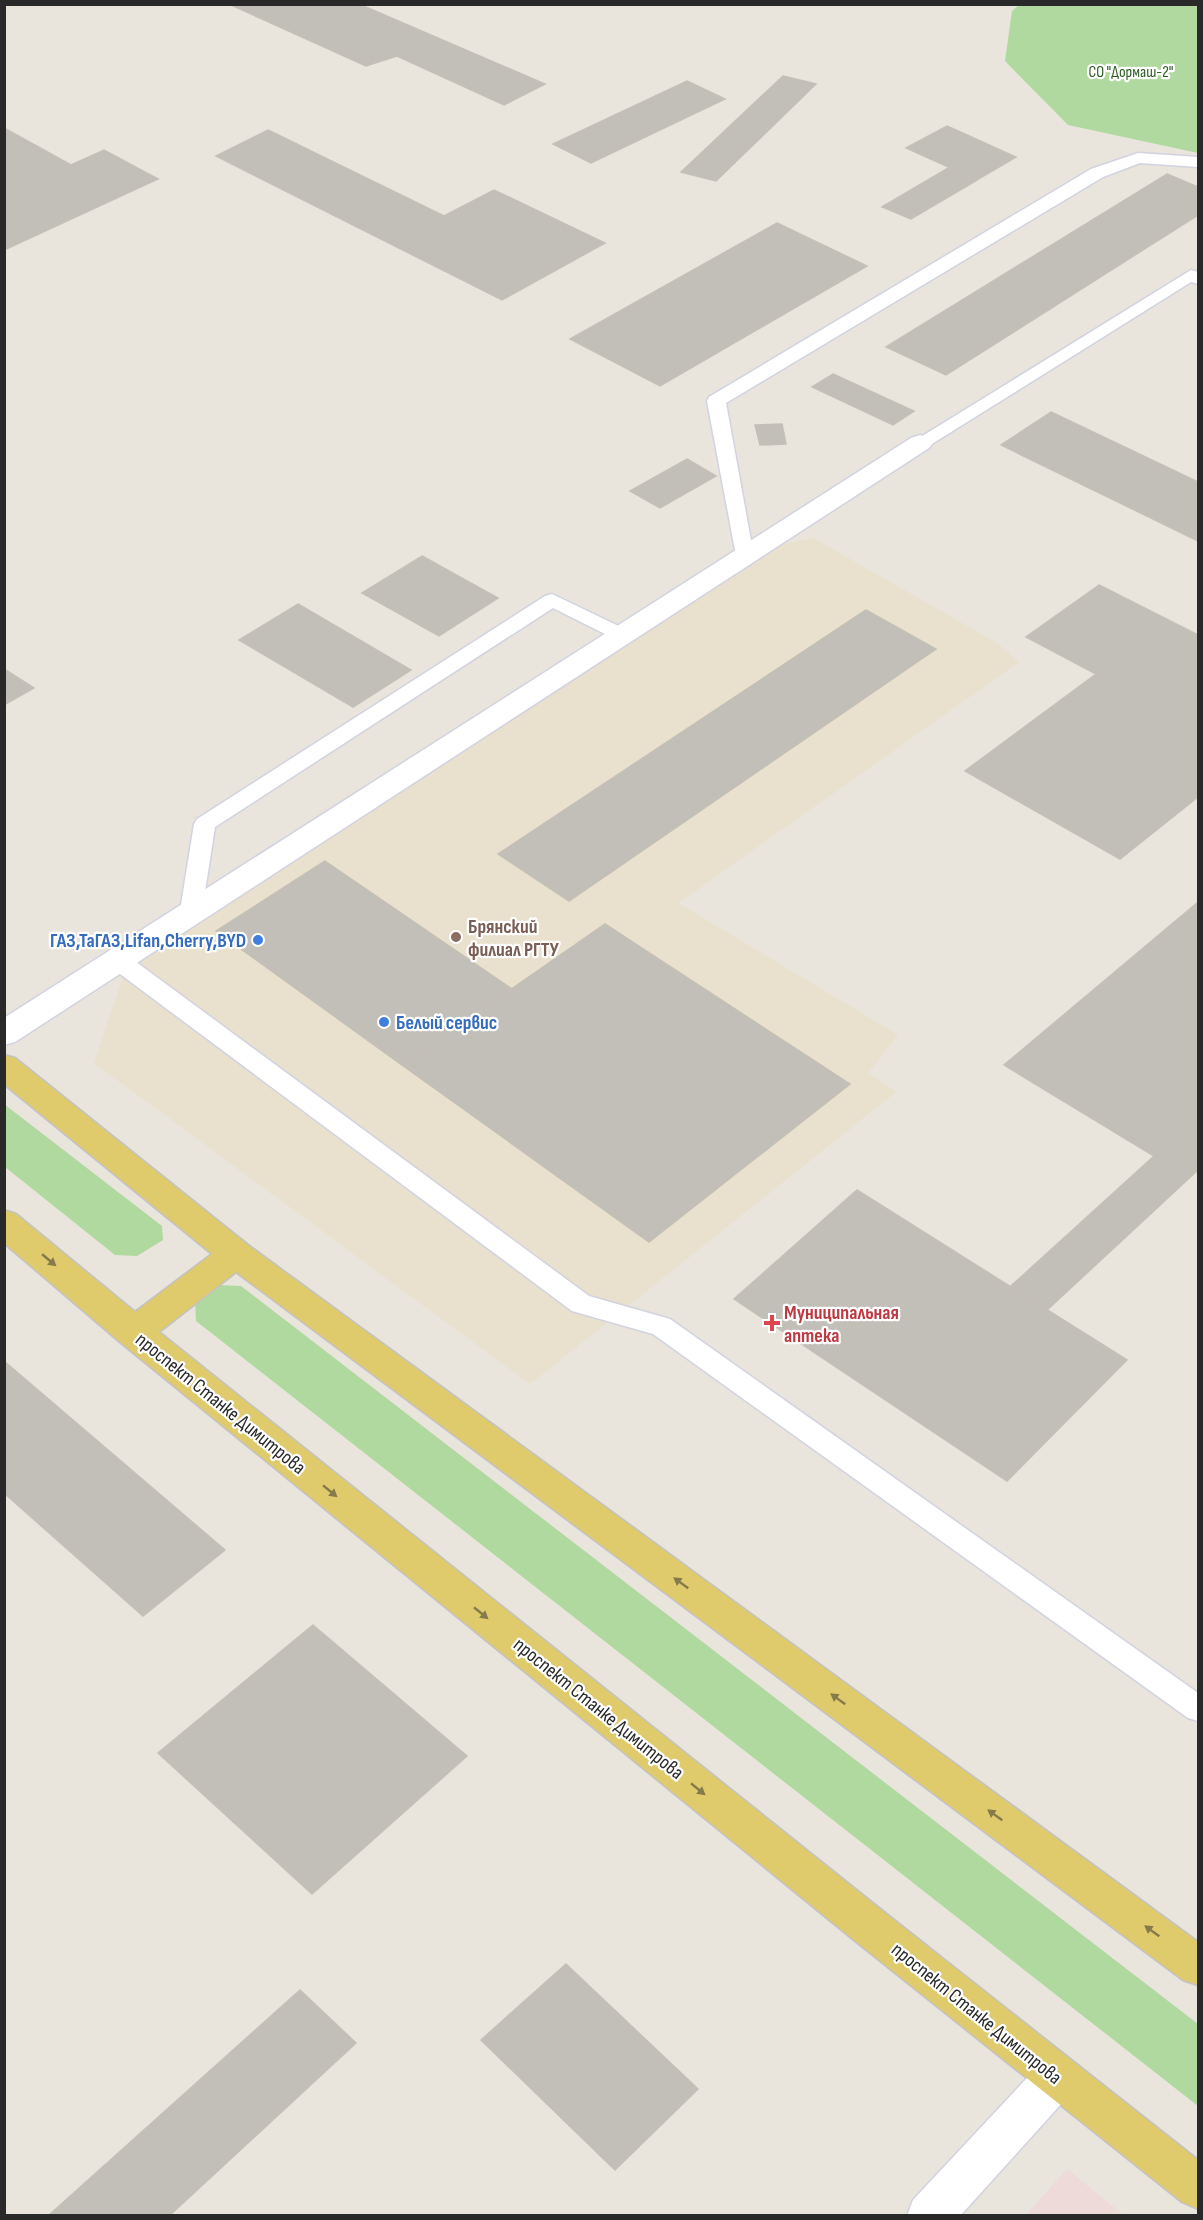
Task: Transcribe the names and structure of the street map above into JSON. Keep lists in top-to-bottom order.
{
  "streets": {
    "main road": ["проспект Станке Димитрова"]
  },
  "parks": ["СО \"Дормаш-2\""],
  "places": {
    "other": ["Брянский филиал РГТУ", "ГАЗ,ТаГАЗ,Lifan,Cherry,BYD", "Белый сервис"],
    "health": ["Муниципальная аптека"]
  }
}
